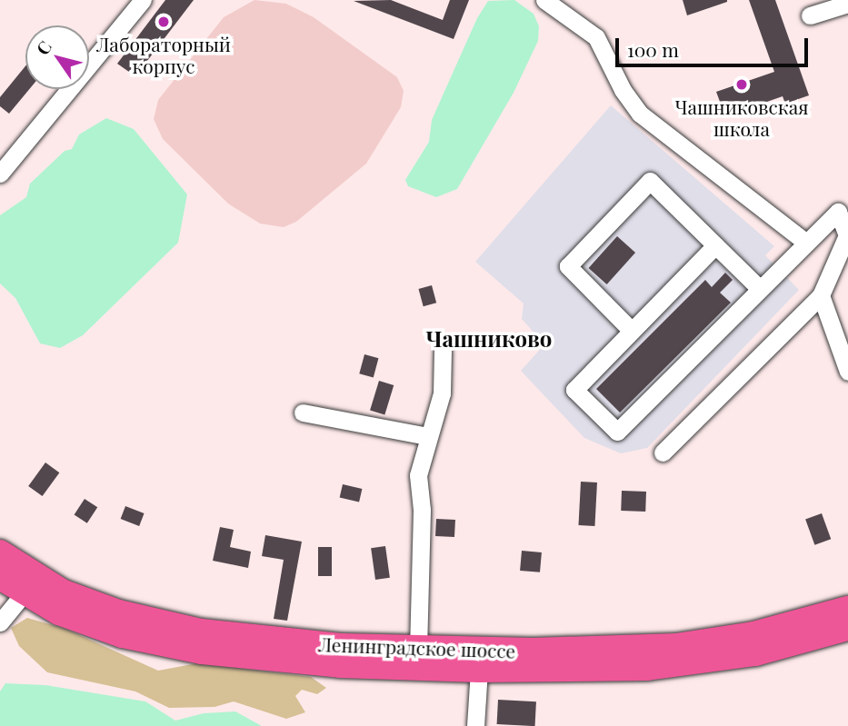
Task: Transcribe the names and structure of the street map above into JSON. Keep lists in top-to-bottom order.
{
  "streets": {
    "highway": ["Ленинградское шоссе"]
  },
  "districts": ["Чашниково"],
  "places": ["Лабораторный корпус", "Чашниковская школа"],
  "scale_bar": "100 m",
  "north": "top left"
}
